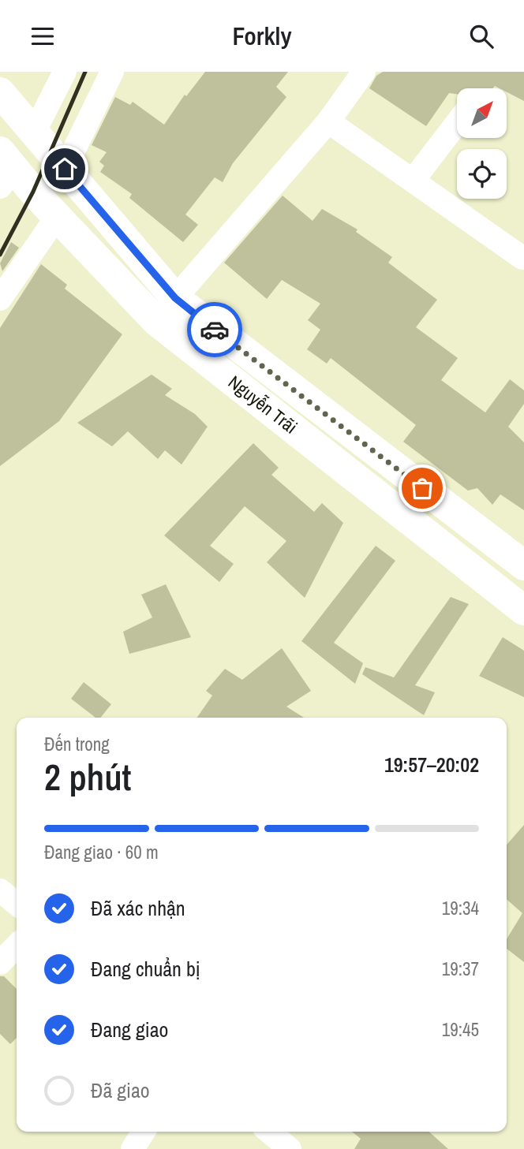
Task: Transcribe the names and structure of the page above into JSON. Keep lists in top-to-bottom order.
{
  "streets": {
    "main road": ["Nguyễn Trãi"]
  },
  "north": "top right",
  "page": {
    "header": "Forkly",
    "heading": ["2 phút", "Đến trong", "19:57–20:02"],
    "bar": "Đang giao · 60 m",
    "list": [
      ["Đã xác nhận", "19:34"],
      ["Đang chuẩn bị", "19:37"],
      ["Đang giao", "19:45"],
      "Đã giao"
    ]
  }
}
